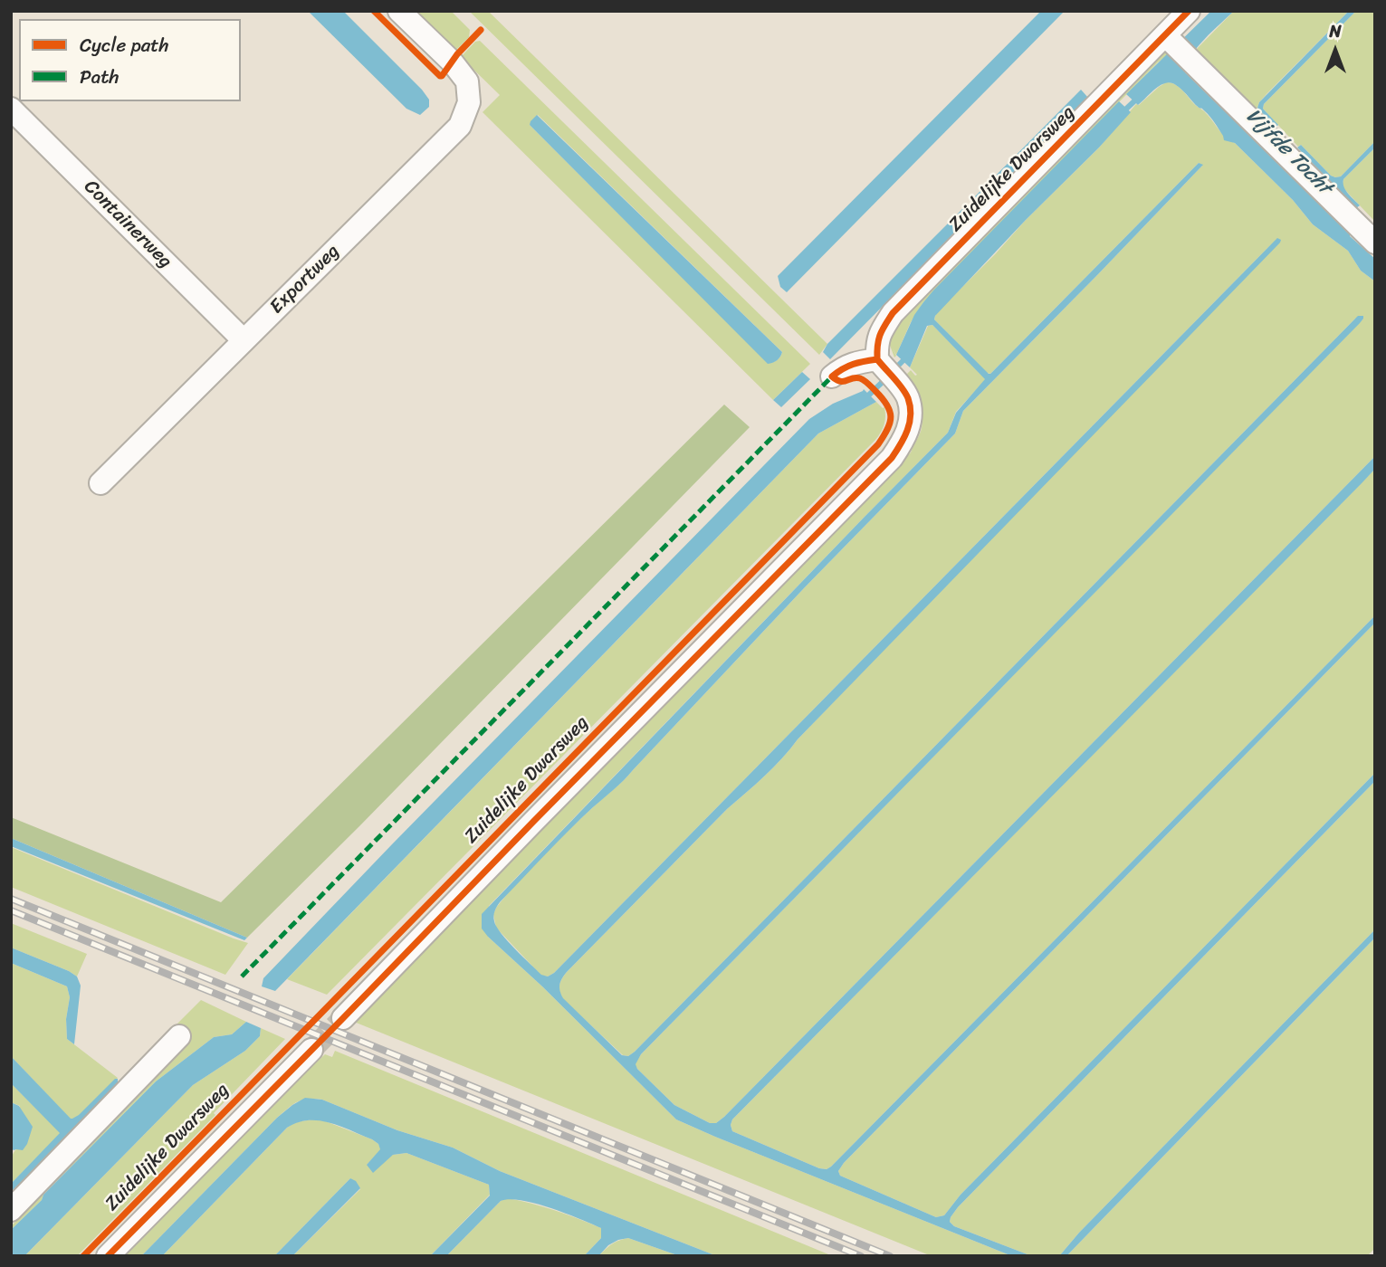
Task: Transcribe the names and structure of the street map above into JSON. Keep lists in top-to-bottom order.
{
  "streets": {
    "street": ["Zuidelijke Dwarsweg", "Containerweg", "Exportweg"]
  },
  "crossings": [
    ["Containerweg", "Exportweg"]
  ],
  "water": ["Vijfde Tocht"],
  "legend": ["Cycle path", "Path"],
  "north": "top"
}
